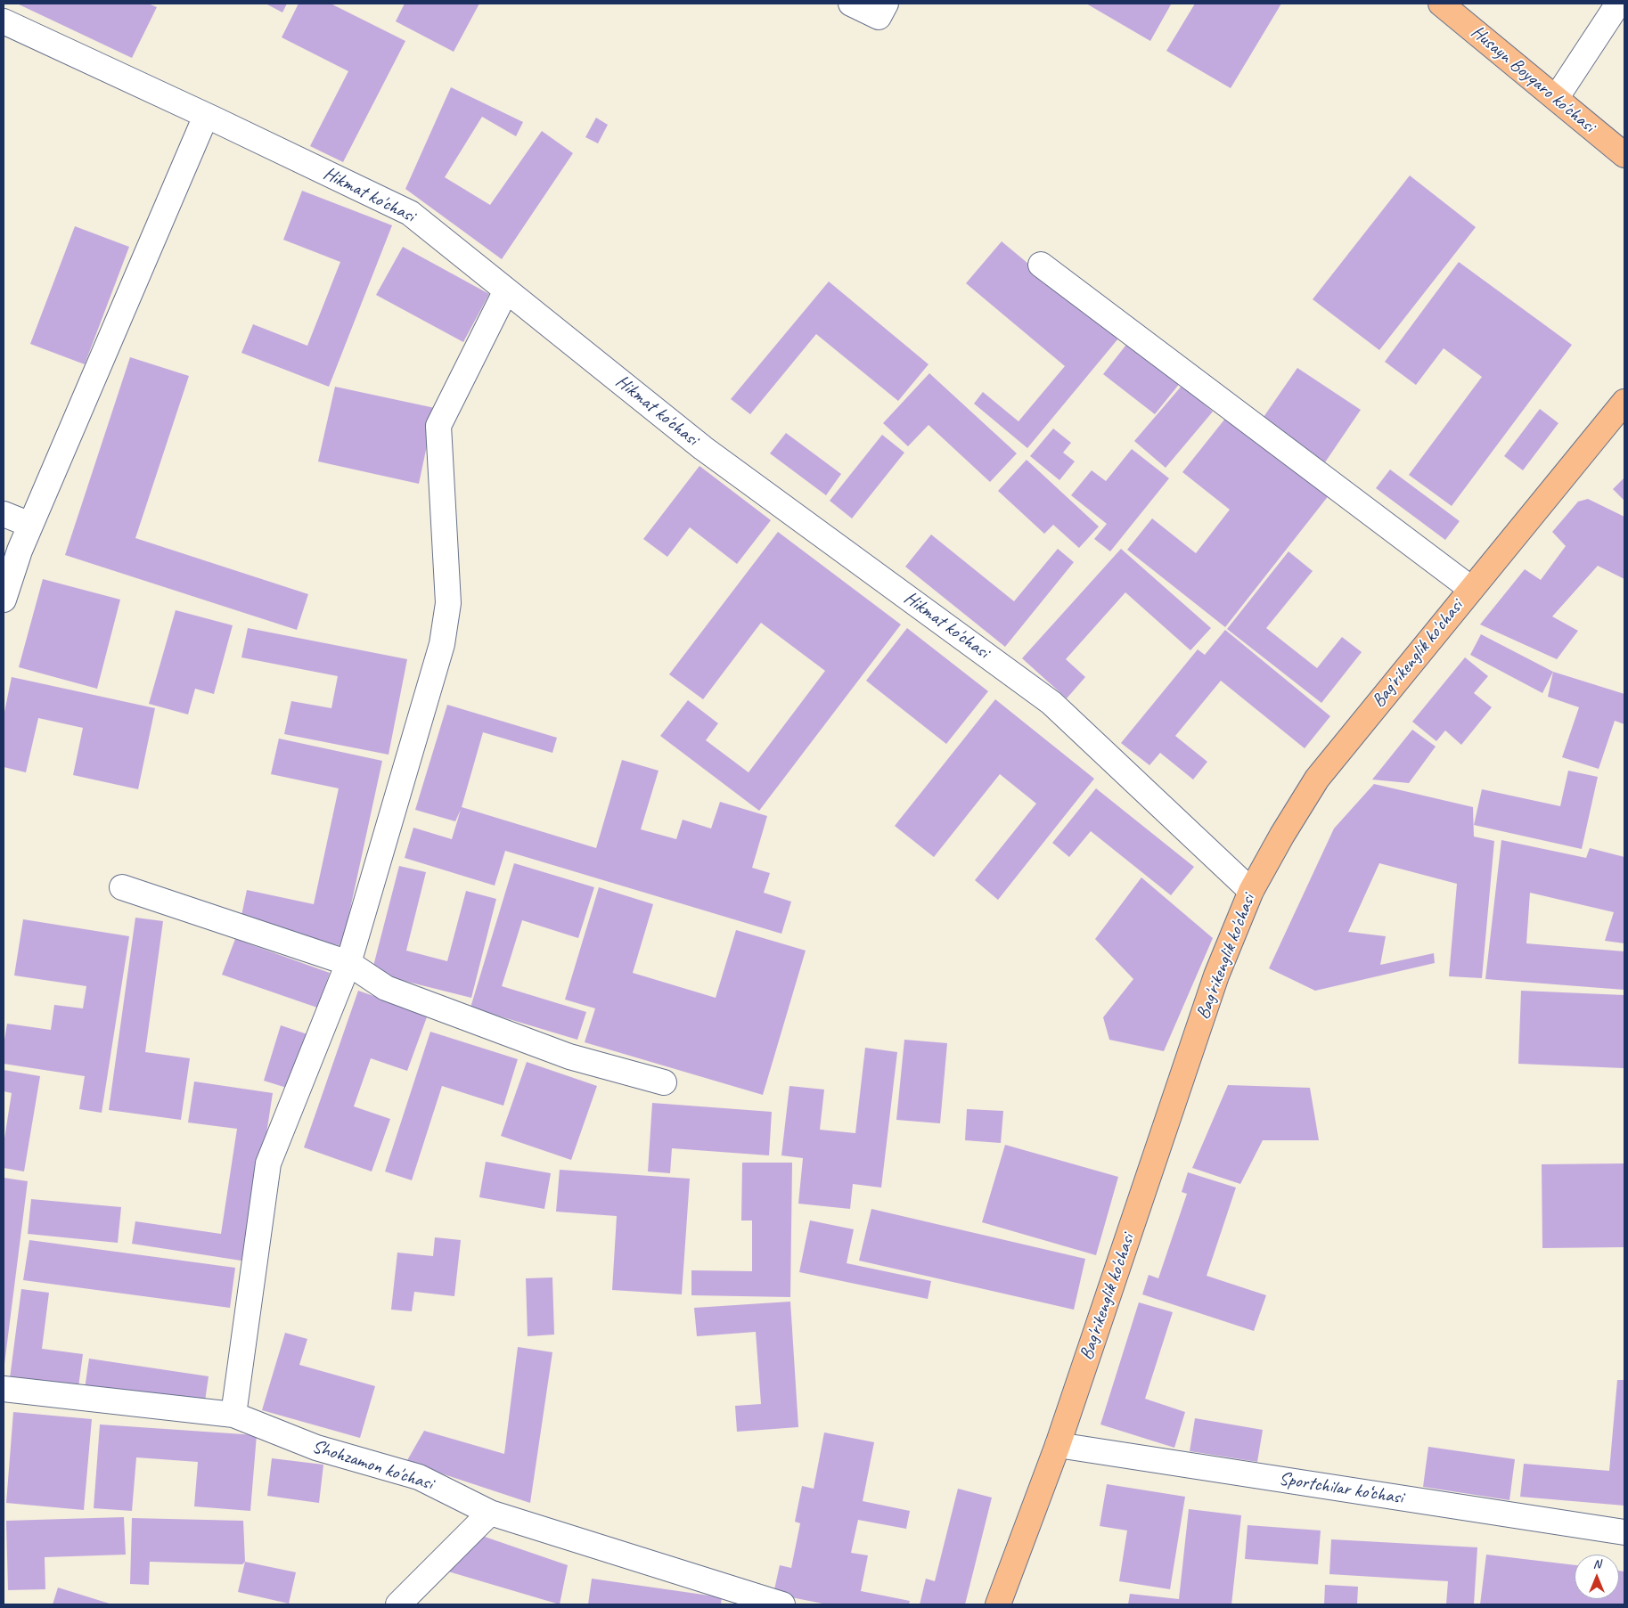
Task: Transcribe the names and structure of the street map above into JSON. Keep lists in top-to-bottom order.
{
  "streets": {
    "main road": ["Husayn Boyqaro ko'chasi", "Bag'rikenglik ko'chasi"],
    "street": ["Hikmat ko'chasi", "Shohzamon ko'chasi", "Sportchilar ko‘chasi"]
  },
  "crossings": [
    ["Hikmat ko'chasi", "Bag'rikenglik ko'chasi"],
    ["Bag'rikenglik ko'chasi", "Sportchilar ko‘chasi"]
  ],
  "north": "top"
}
